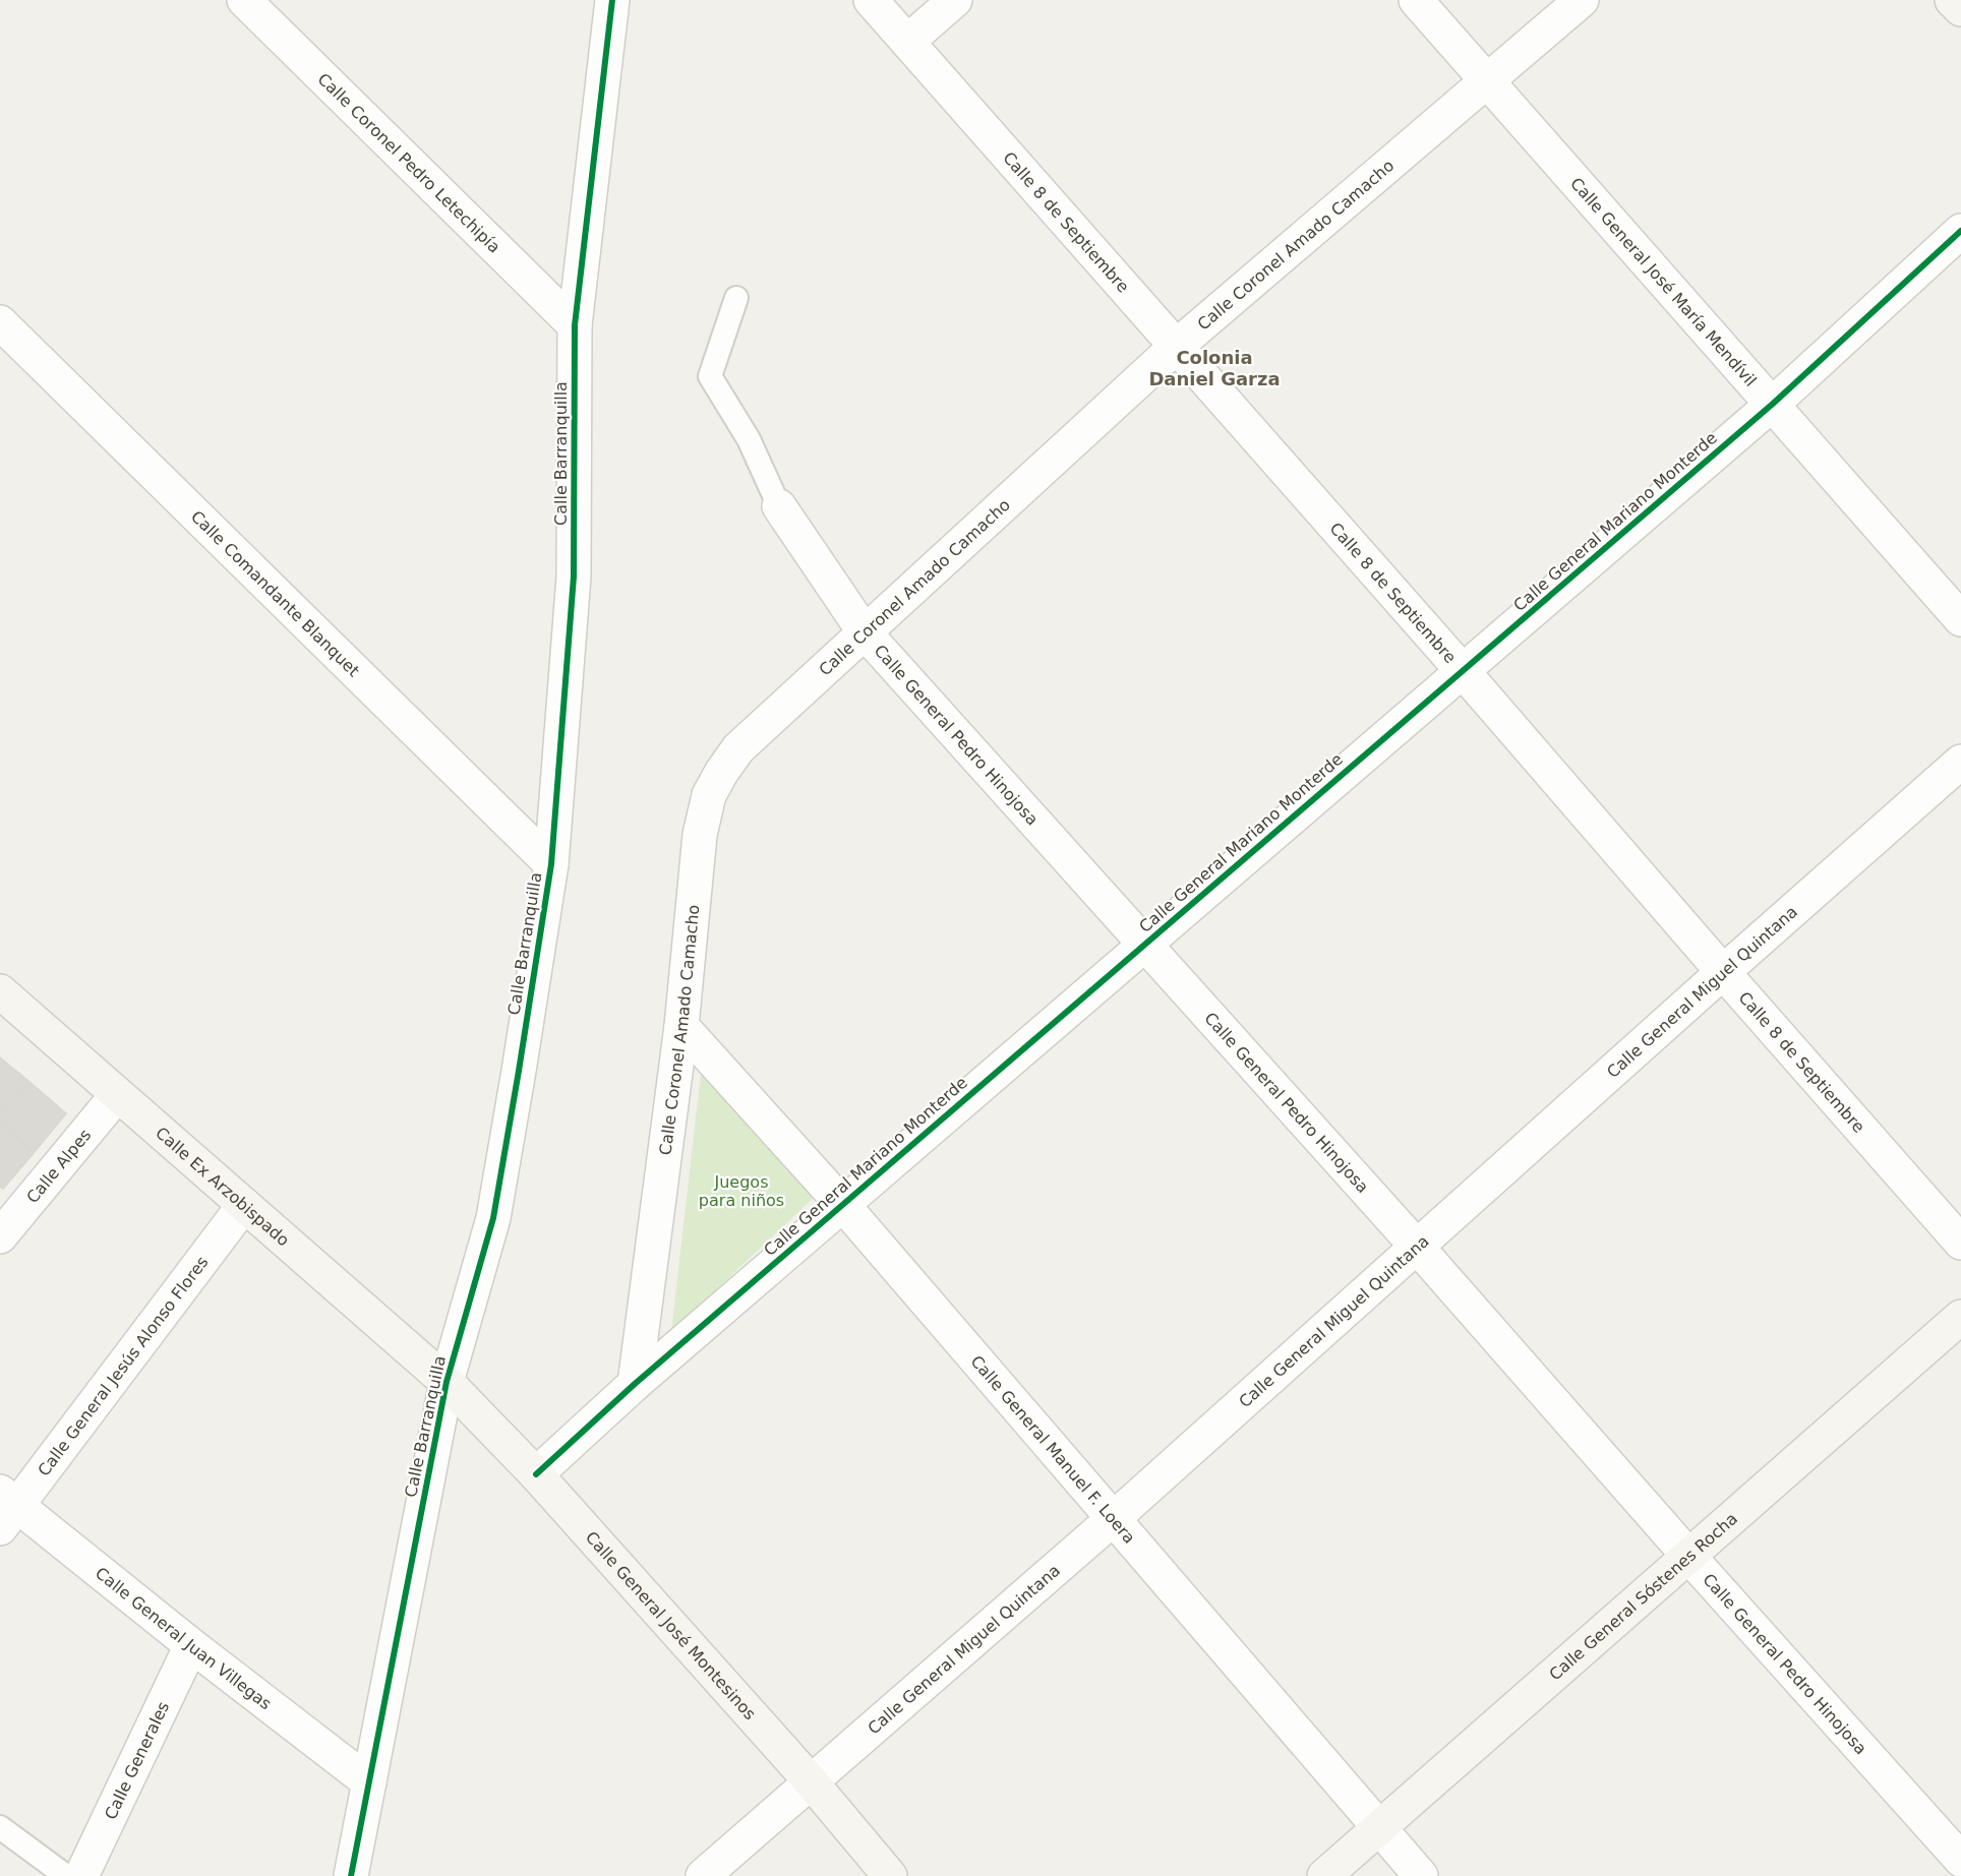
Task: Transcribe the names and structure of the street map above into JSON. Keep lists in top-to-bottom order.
{
  "streets": {
    "street": [
      "Calle Coronel Pedro Letechipía",
      "Calle 8 de Septiembre",
      "Calle Coronel Amado Camacho",
      "Calle General José María Mendívil",
      "Calle Barranquilla",
      "Calle General Mariano Monterde",
      "Calle Comandante Blanquet",
      "Calle General Pedro Hinojosa",
      "Calle General Miguel Quintana",
      "Calle Alpes",
      "Calle Ex Arzobispado",
      "Calle General Jesús Alonso Flores",
      "Calle General Manuel F. Loera",
      "Calle General Sóstenes Rocha",
      "Calle General José Montesinos",
      "Calle General Juan Villegas",
      "Calle Generales"
    ]
  },
  "crossings": [
    ["Calle Coronel Pedro Letechipía", "Calle Barranquilla"],
    ["Calle 8 de Septiembre", "Calle Coronel Amado Camacho"],
    ["Calle 8 de Septiembre", "Calle General Mariano Monterde"],
    ["Calle 8 de Septiembre", "Calle General Miguel Quintana"],
    ["Calle Coronel Amado Camacho", "Calle General José María Mendívil"],
    ["Calle Coronel Amado Camacho", "Calle General Mariano Monterde"],
    ["Calle Coronel Amado Camacho", "Calle General Pedro Hinojosa"],
    ["Calle Coronel Amado Camacho", "Calle General Manuel F. Loera"],
    ["Calle General José María Mendívil", "Calle General Mariano Monterde"],
    ["Calle Barranquilla", "Calle Comandante Blanquet"],
    ["Calle Barranquilla", "Calle Ex Arzobispado"],
    ["Calle Barranquilla", "Calle General José Montesinos"],
    ["Calle Barranquilla", "Calle General Juan Villegas"],
    ["Calle General Mariano Monterde", "Calle General Pedro Hinojosa"],
    ["Calle General Mariano Monterde", "Calle General Manuel F. Loera"],
    ["Calle General Mariano Monterde", "Calle General José Montesinos"],
    ["Calle General Pedro Hinojosa", "Calle General Miguel Quintana"],
    ["Calle General Pedro Hinojosa", "Calle General Sóstenes Rocha"],
    ["Calle General Miguel Quintana", "Calle General Manuel F. Loera"],
    ["Calle General Miguel Quintana", "Calle General José Montesinos"],
    ["Calle Alpes", "Calle Ex Arzobispado"],
    ["Calle Ex Arzobispado", "Calle General Jesús Alonso Flores"],
    ["Calle Ex Arzobispado", "Calle General José Montesinos"],
    ["Calle General Jesús Alonso Flores", "Calle General Juan Villegas"],
    ["Calle General Manuel F. Loera", "Calle General Sóstenes Rocha"],
    ["Calle General Juan Villegas", "Calle Generales"]
  ],
  "districts": ["Colonia Daniel Garza"],
  "parks": ["Juegos para niños"]
}
